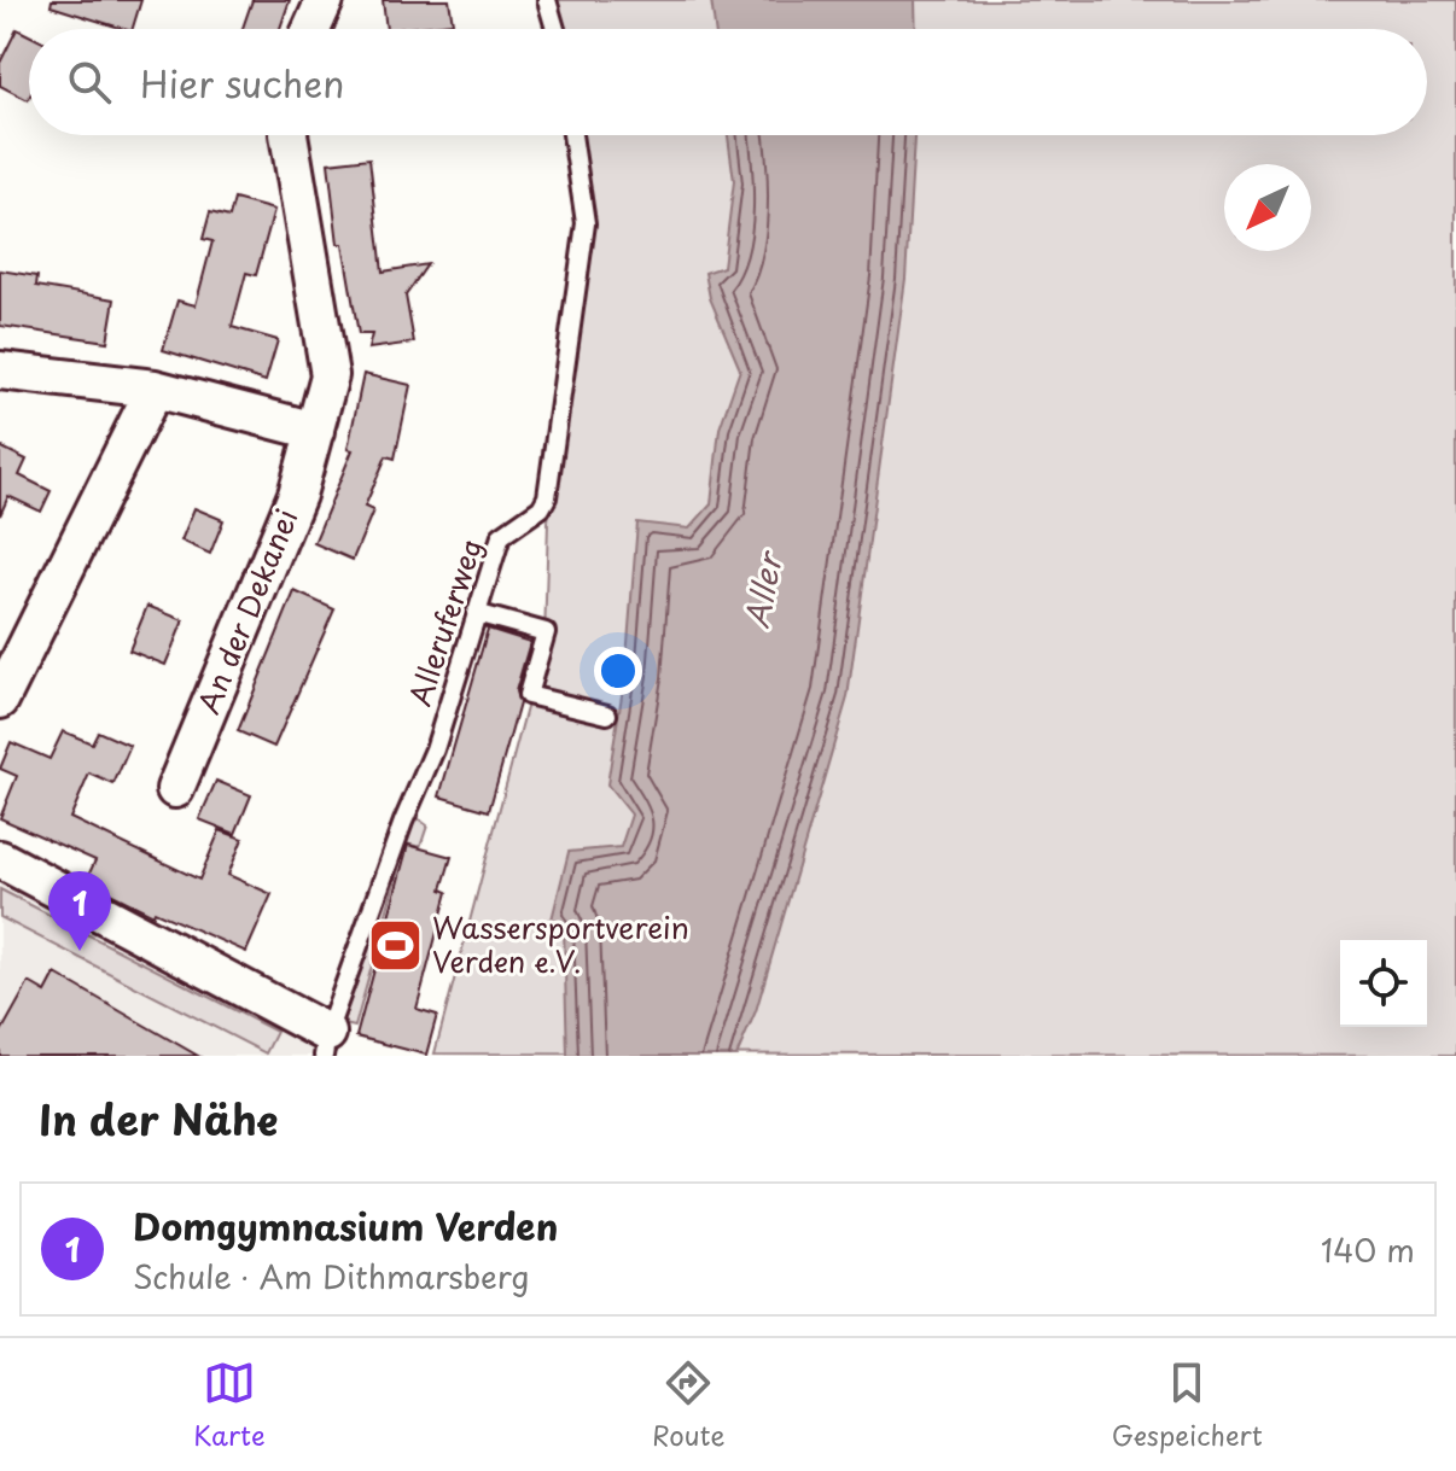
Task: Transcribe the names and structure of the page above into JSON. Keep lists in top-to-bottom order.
{
  "streets": {
    "street": ["An der Dekanei"],
    "lane": ["Alleruferweg"]
  },
  "water": ["Aller"],
  "places": {
    "sports": ["Wassersportverein Verden e.V."]
  },
  "north": "bottom left",
  "page": {
    "search": "Hier suchen",
    "pins": "1",
    "heading": "In der Nähe",
    "list": [
      {
        "mark": "1",
        "name": "Domgymnasium Verden",
        "note": "Schule · Am Dithmarsberg",
        "value": "140 m"
      }
    ],
    "nav": ["Karte", "Route", "Gespeichert"]
  }
}
